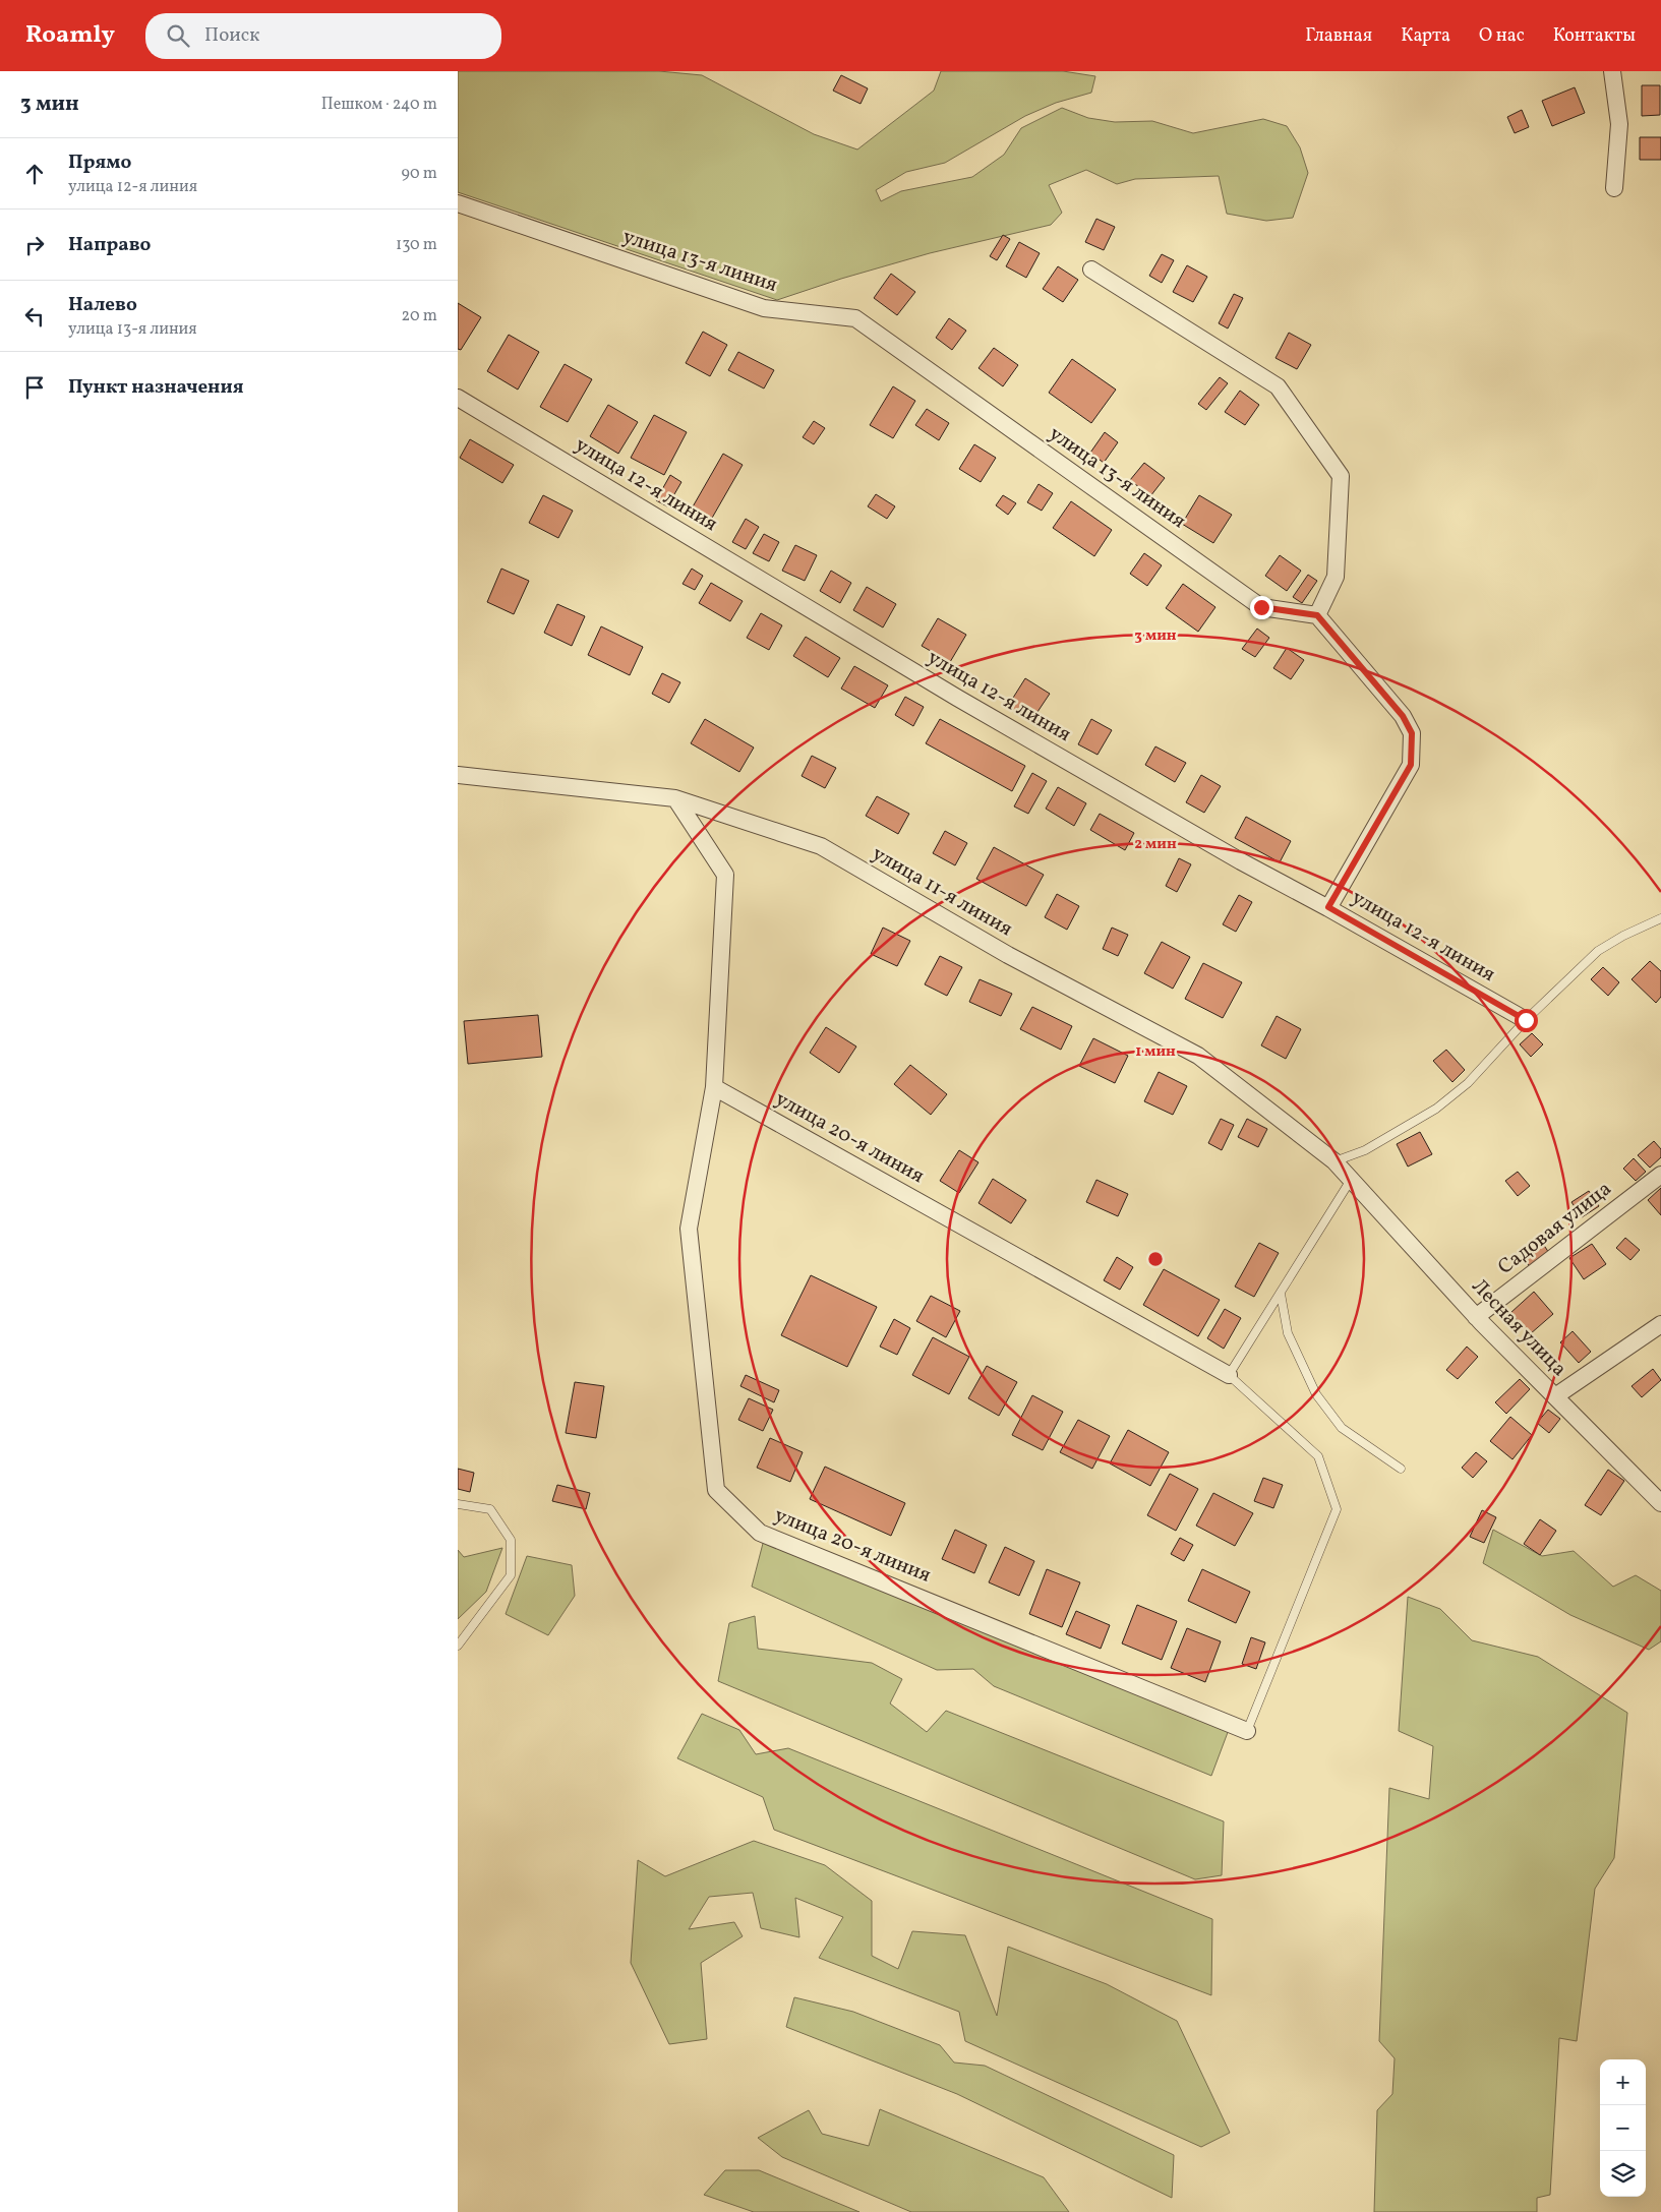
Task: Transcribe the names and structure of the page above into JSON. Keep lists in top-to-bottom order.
{
  "streets": {
    "street": [
      "улица 13-я линия",
      "улица 12-я линия",
      "улица 11-я линия",
      "улица 20-я линия",
      "Садовая улица",
      "Лесная улица"
    ]
  },
  "crossings": [
    ["улица 11-я линия", "улица 20-я линия"],
    ["улица 11-я линия", "Лесная улица"],
    ["Садовая улица", "Лесная улица"]
  ],
  "page": {
    "header": "Roamly",
    "search": "Поиск",
    "nav": [
      "Главная",
      "Карта",
      "О нас",
      "Контакты"
    ],
    "heading": ["3 мин", "Пешком · 240 m"],
    "list": [
      ["Прямо", "улица 12-я линия", "90 m"],
      ["Направо", "130 m"],
      ["Налево", "улица 13-я линия", "20 m"],
      "Пункт назначения"
    ],
    "map_buttons": ["+", "−"]
  },
  "rings": ["3 мин", "2 мин", "1 мин"]
}
